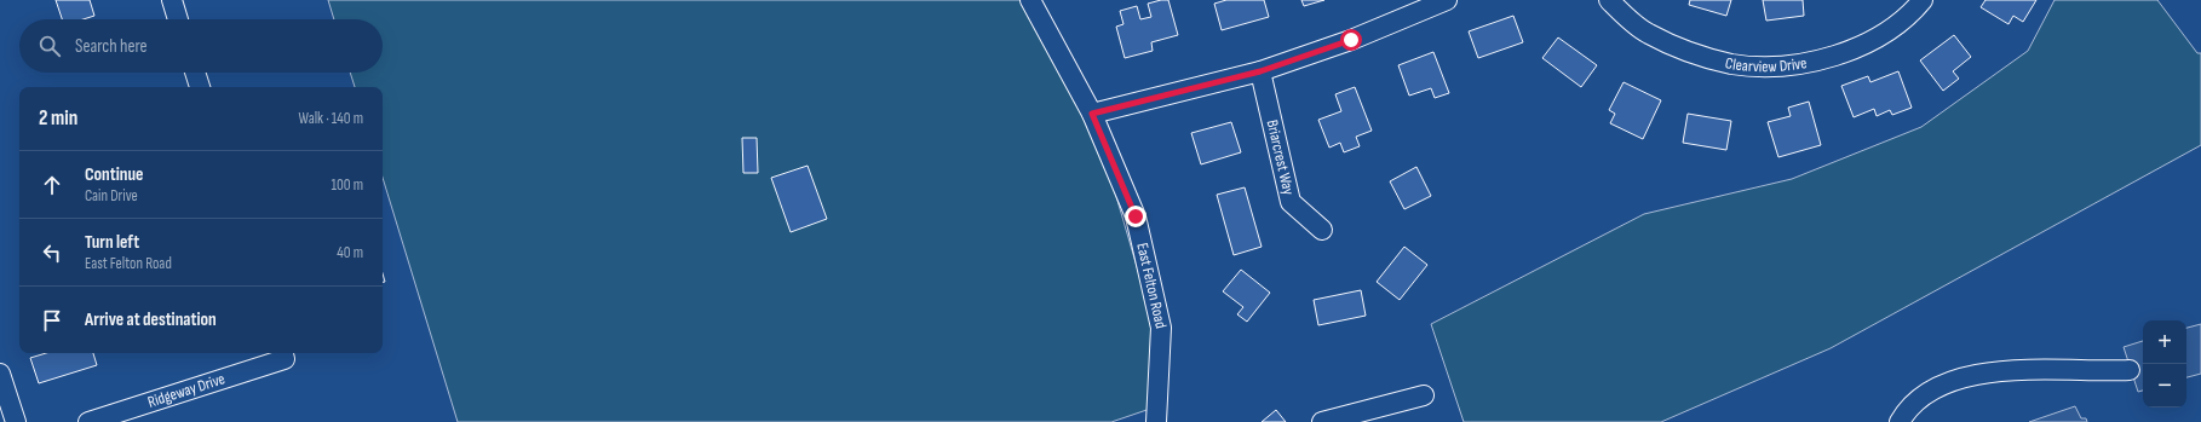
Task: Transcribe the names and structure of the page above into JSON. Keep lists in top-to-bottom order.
{
  "streets": {
    "street": [
      "Clearview Drive",
      "Briarcrest Way",
      "East Felton Road",
      "Ridgeway Drive"
    ]
  },
  "page": {
    "search": "Search here",
    "heading": ["2 min", "Walk · 140 m"],
    "list": [
      ["Continue", "Cain Drive", "100 m"],
      ["Turn left", "East Felton Road", "40 m"],
      "Arrive at destination"
    ],
    "map_buttons": ["+", "−"]
  }
}
